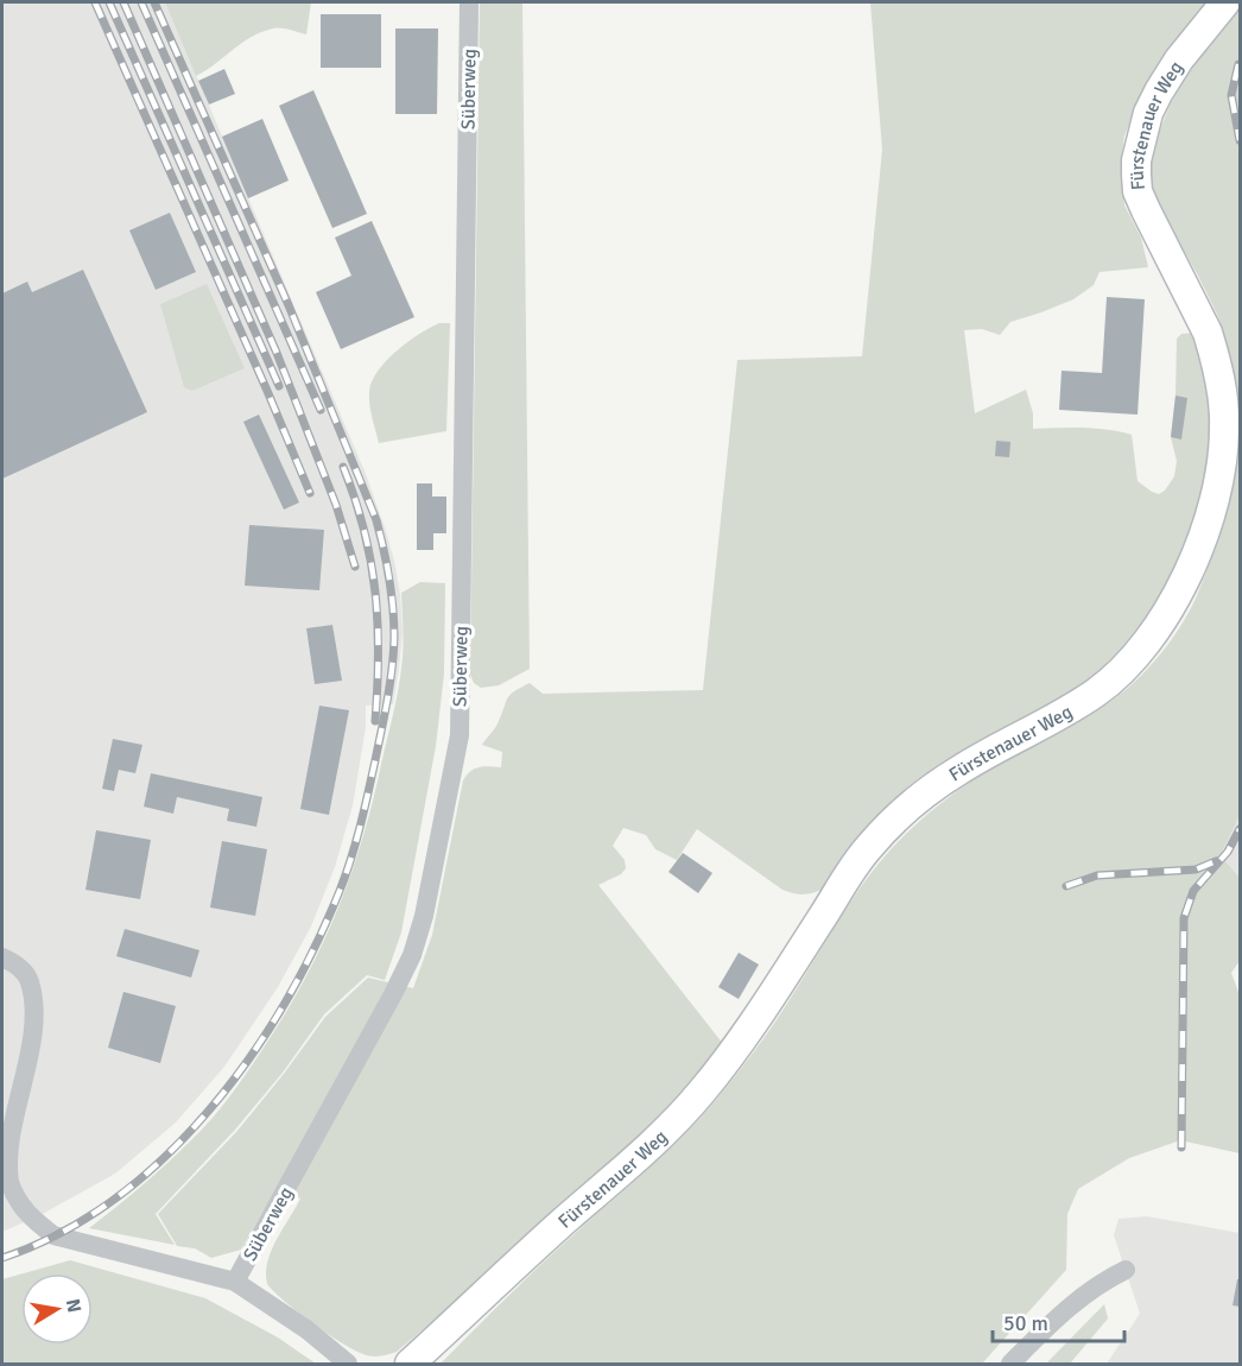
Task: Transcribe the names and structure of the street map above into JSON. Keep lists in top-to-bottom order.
{
  "streets": {
    "street": ["Süberweg", "Fürstenauer Weg"]
  },
  "scale_bar": "50 m",
  "north": "right"
}
